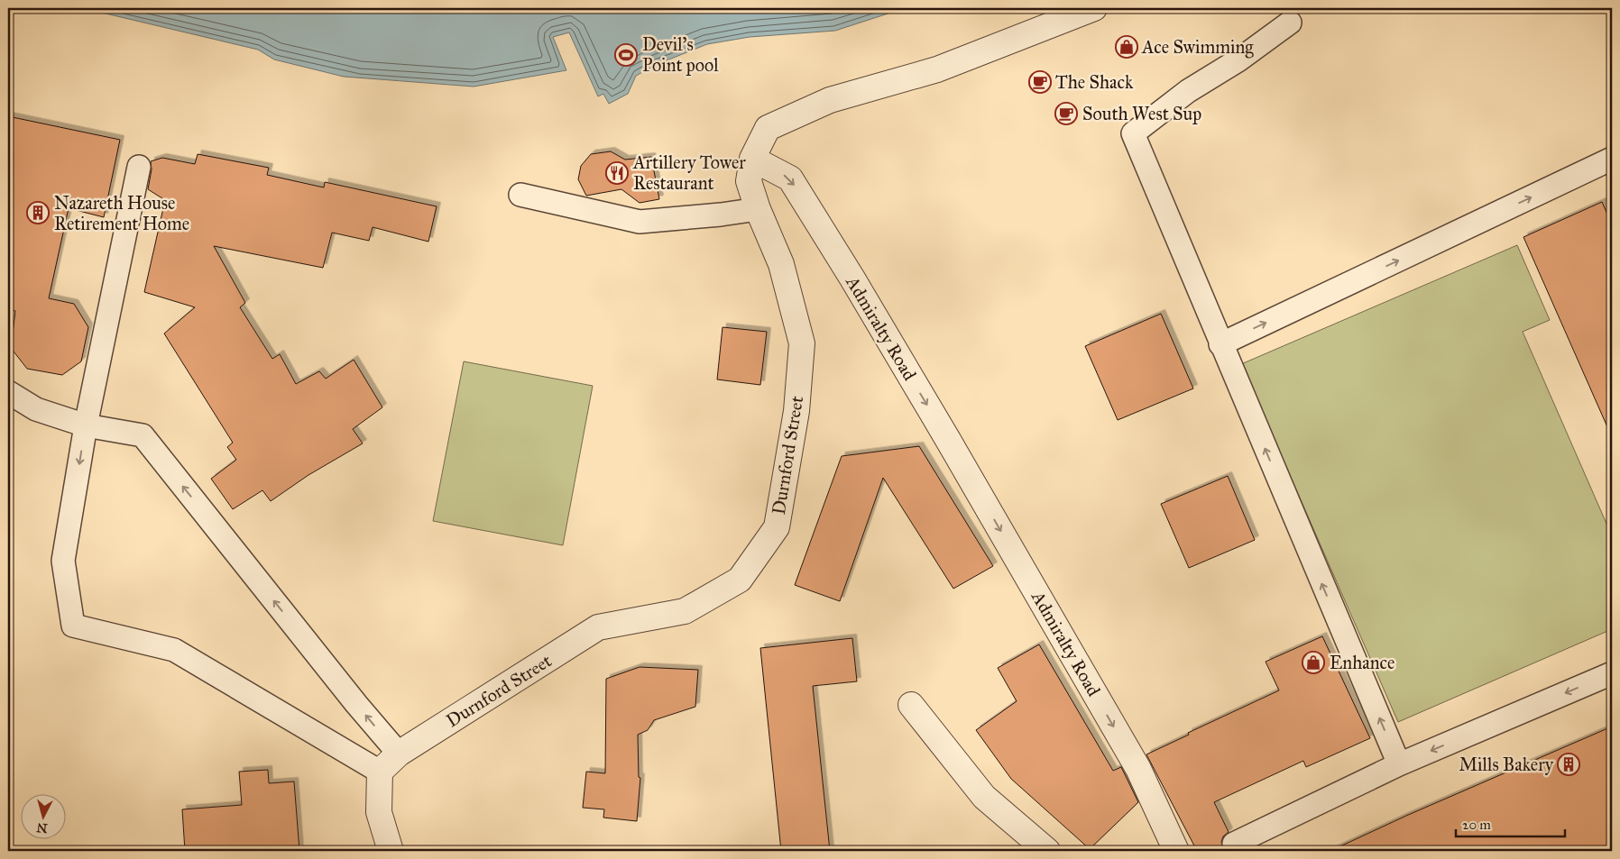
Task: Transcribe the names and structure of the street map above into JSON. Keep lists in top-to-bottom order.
{
  "streets": {
    "street": ["Admiralty Road", "Durnford Street"]
  },
  "crossings": [
    ["Admiralty Road", "Durnford Street"]
  ],
  "one_way": ["Admiralty Road"],
  "places": {
    "shop": ["Ace Swimming", "Enhance"],
    "sports": ["Devil's Point pool"],
    "cafe": ["The Shack", "South West Sup"],
    "restaurant": ["Artillery Tower Restaurant"],
    "building": ["Nazareth House Retirement Home", "Mills Bakery"]
  },
  "scale_bar": "20 m",
  "north": "bottom"
}
